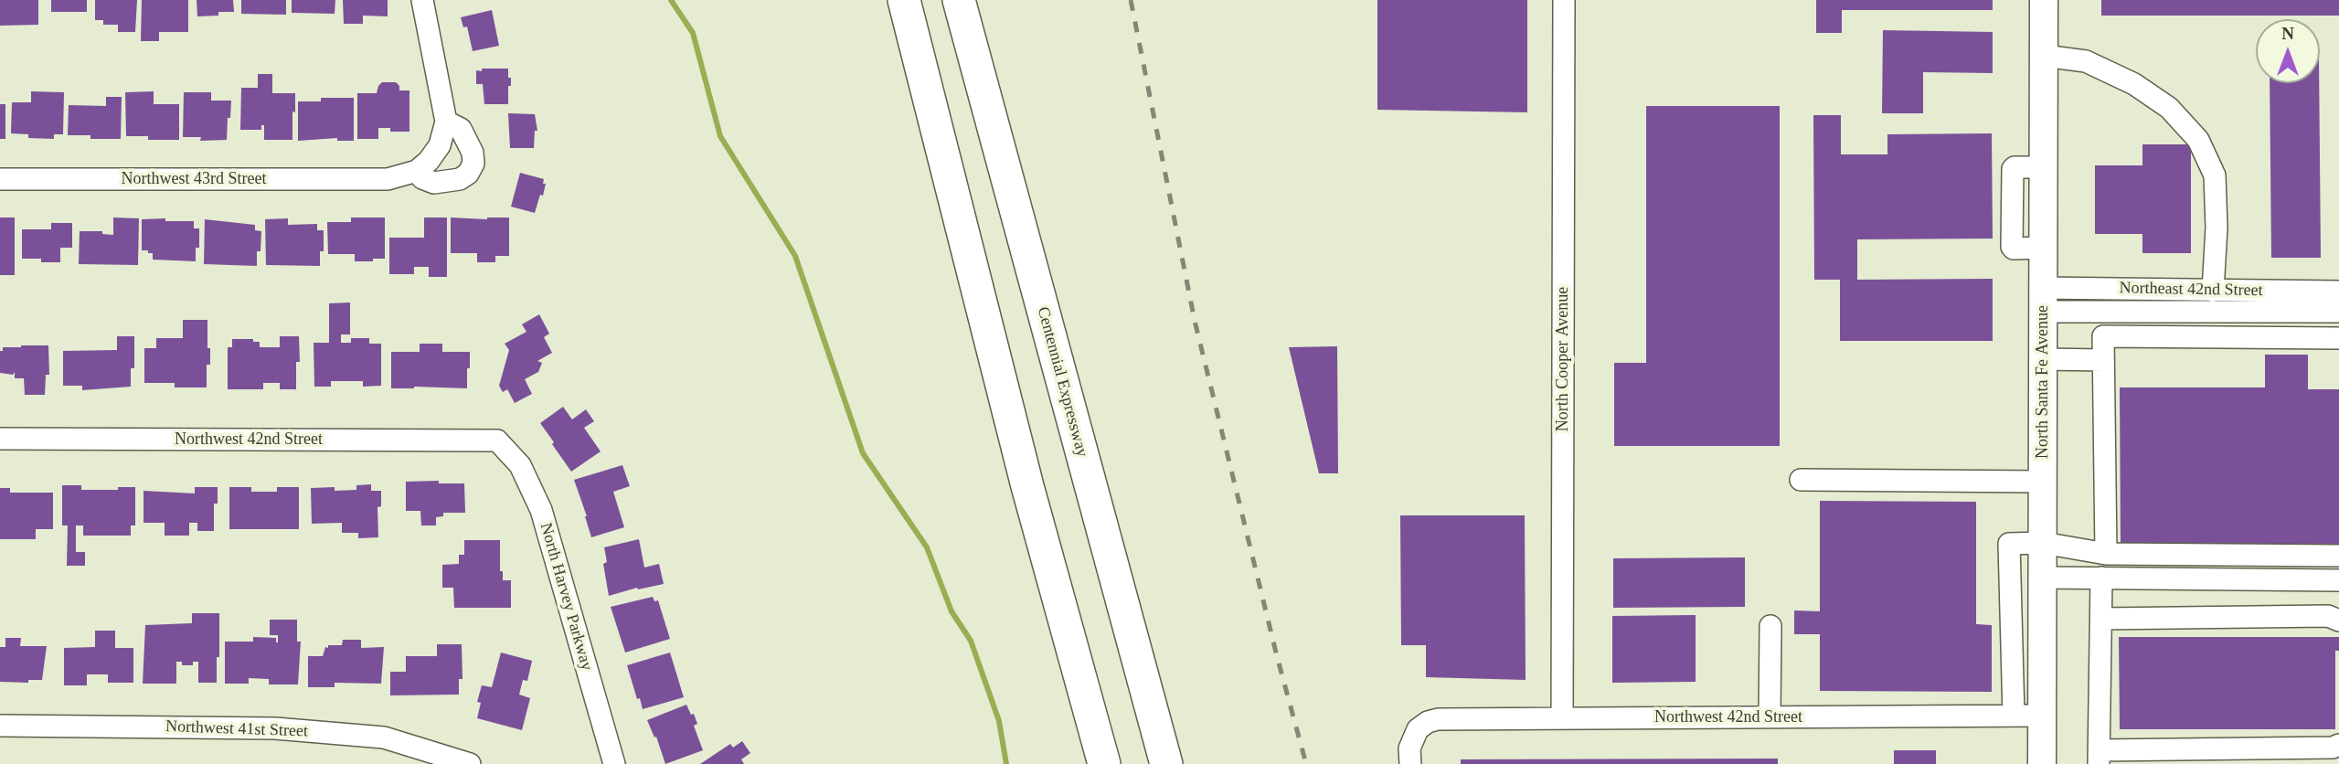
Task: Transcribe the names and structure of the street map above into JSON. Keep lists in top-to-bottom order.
{
  "streets": {
    "highway": ["Centennial Expressway"],
    "main road": ["North Santa Fe Avenue"],
    "street": [
      "Northwest 43rd Street",
      "Northeast 42nd Street",
      "North Cooper Avenue",
      "Northwest 42nd Street",
      "North Harvey Parkway",
      "Northwest 41st Street"
    ]
  },
  "crossings": [
    ["Northeast 42nd Street", "North Santa Fe Avenue"],
    ["North Cooper Avenue", "Northwest 42nd Street"],
    ["North Santa Fe Avenue", "Northwest 42nd Street"],
    ["Northwest 42nd Street", "North Harvey Parkway"]
  ],
  "north": "top"
}
